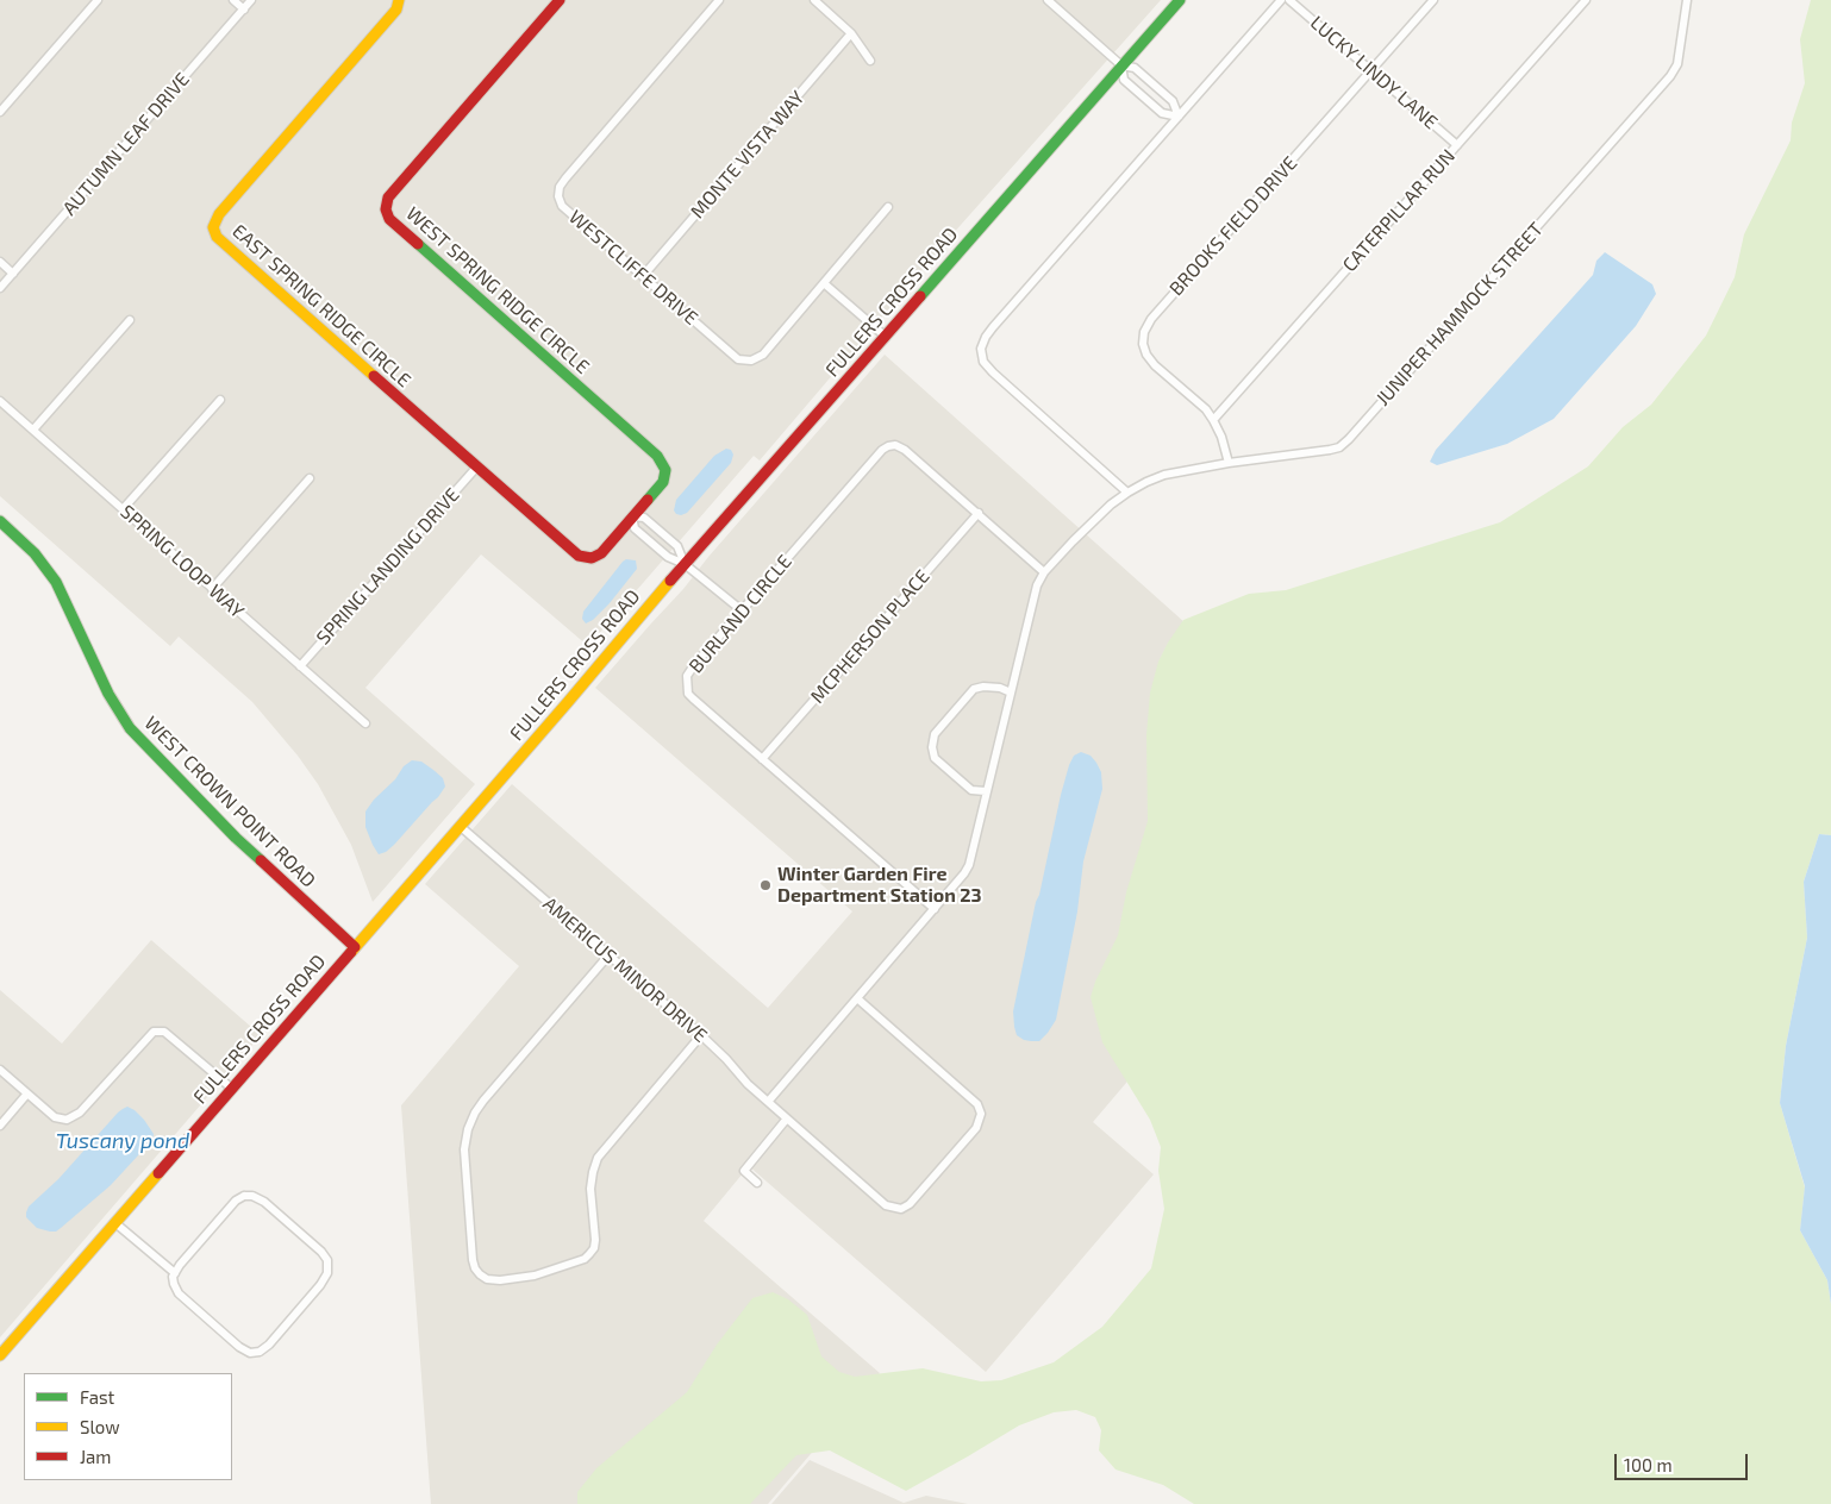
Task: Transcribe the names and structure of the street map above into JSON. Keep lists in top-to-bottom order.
{
  "streets": {
    "street": [
      "LUCKY LINDY LANE",
      "AUTUMN LEAF DRIVE",
      "MONTE VISTA WAY",
      "CATERPILLAR RUN",
      "BROOKS FIELD DRIVE",
      "WESTCLIFFE DRIVE",
      "WEST SPRING RIDGE CIRCLE",
      "FULLERS CROSS ROAD",
      "EAST SPRING RIDGE CIRCLE",
      "JUNIPER HAMMOCK STREET",
      "SPRING LOOP WAY",
      "SPRING LANDING DRIVE",
      "BURLAND CIRCLE",
      "MCPHERSON PLACE",
      "WEST CROWN POINT ROAD",
      "AMERICUS MINOR DRIVE"
    ]
  },
  "crossings": [
    ["LUCKY LINDY LANE", "CATERPILLAR RUN"],
    ["LUCKY LINDY LANE", "BROOKS FIELD DRIVE"],
    ["MONTE VISTA WAY", "WESTCLIFFE DRIVE"],
    ["CATERPILLAR RUN", "BROOKS FIELD DRIVE"],
    ["BROOKS FIELD DRIVE", "JUNIPER HAMMOCK STREET"],
    ["WEST SPRING RIDGE CIRCLE", "EAST SPRING RIDGE CIRCLE"],
    ["FULLERS CROSS ROAD", "WEST CROWN POINT ROAD"],
    ["FULLERS CROSS ROAD", "AMERICUS MINOR DRIVE"],
    ["EAST SPRING RIDGE CIRCLE", "SPRING LANDING DRIVE"],
    ["JUNIPER HAMMOCK STREET", "BURLAND CIRCLE"],
    ["JUNIPER HAMMOCK STREET", "AMERICUS MINOR DRIVE"],
    ["SPRING LOOP WAY", "SPRING LANDING DRIVE"],
    ["BURLAND CIRCLE", "MCPHERSON PLACE"]
  ],
  "water": ["Tuscany pond"],
  "places": ["Winter Garden Fire Department Station 23"],
  "legend": ["Fast", "Slow", "Jam"],
  "scale_bar": "100 m"
}
